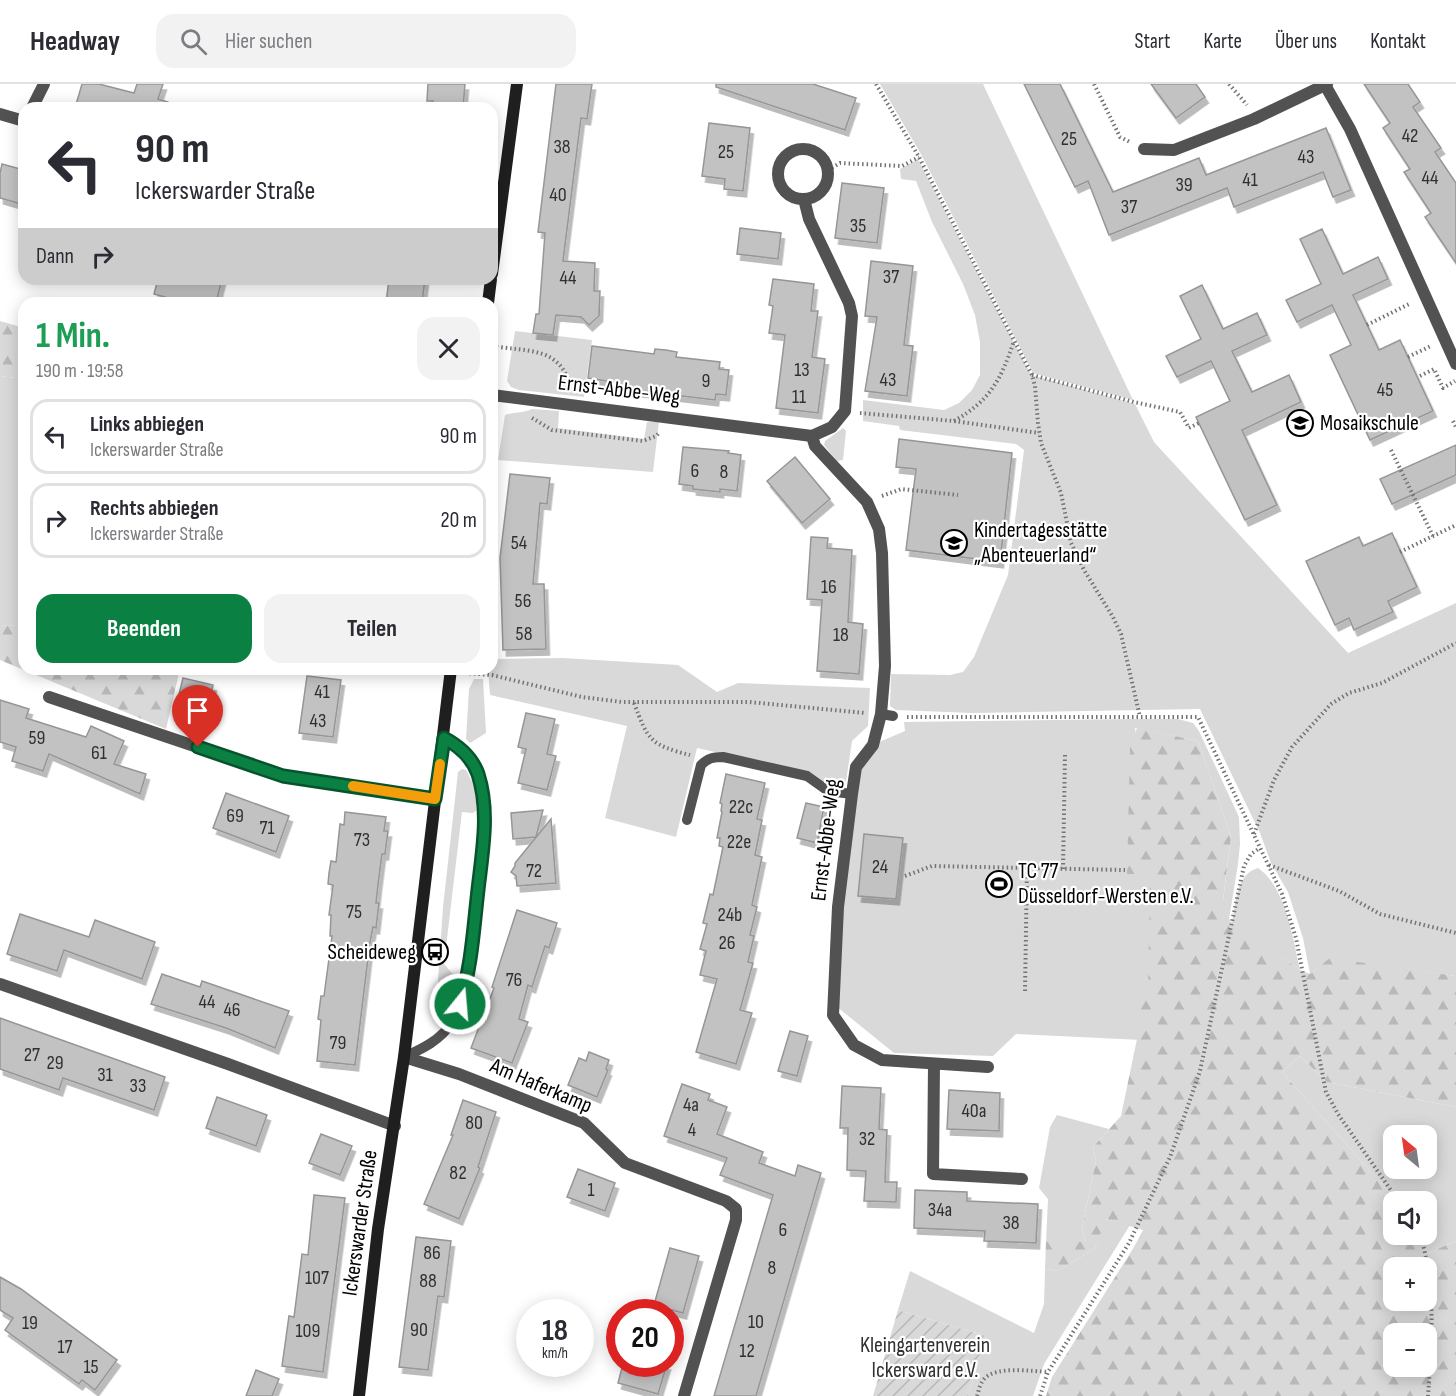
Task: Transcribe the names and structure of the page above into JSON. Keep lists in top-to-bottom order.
{
  "streets": {
    "main road": ["Ickerswarder Straße"],
    "street": ["Ernst-Abbe-Weg", "Am Haferkamp"]
  },
  "crossings": [
    ["Am Haferkamp", "Ickerswarder Straße"]
  ],
  "parks": ["Kleingartenverein Ickersward e.V."],
  "places": {
    "school or university": ["Mosaikschule", "Kindertagesstätte „Abenteuerland“"],
    "sports": ["TC 77 Düsseldorf-Wersten e.V."],
    "bus stop": ["Scheideweg"]
  },
  "house_numbers": [
    "42",
    "25",
    "38",
    "25",
    "43",
    "44",
    "41",
    "39",
    "40",
    "37",
    "35",
    "37",
    "44",
    "13",
    "43",
    "9",
    "45",
    "11",
    "6",
    "8",
    "54",
    "16",
    "56",
    "58",
    "18",
    "41",
    "43",
    "59",
    "61",
    "22c",
    "69",
    "71",
    "73",
    "22e",
    "24",
    "72",
    "75",
    "24b",
    "26",
    "76",
    "44",
    "46",
    "79",
    "27",
    "29",
    "31",
    "33",
    "4a",
    "40a",
    "80",
    "4",
    "32",
    "82",
    "1",
    "34a",
    "38",
    "6",
    "86",
    "8",
    "107",
    "88",
    "10",
    "19",
    "90",
    "109",
    "17",
    "12",
    "15"
  ],
  "north": "top left",
  "page": {
    "header": "Headway",
    "search": "Hier suchen",
    "nav": [
      "Start",
      "Karte",
      "Über uns",
      "Kontakt"
    ],
    "turn": ["90 m", "Ickerswarder Straße"],
    "then": "Dann",
    "heading": ["1 Min.", "190 m · 19:58"],
    "list": [
      {
        "name": "Links abbiegen",
        "note": "Ickerswarder Straße",
        "value": "90 m"
      },
      {
        "name": "Rechts abbiegen",
        "note": "Ickerswarder Straße",
        "value": "20 m"
      }
    ],
    "buttons": ["Beenden", "Teilen"],
    "map_buttons": ["+", "−"],
    "speed": "18 km/h",
    "limit": "20"
  }
}
